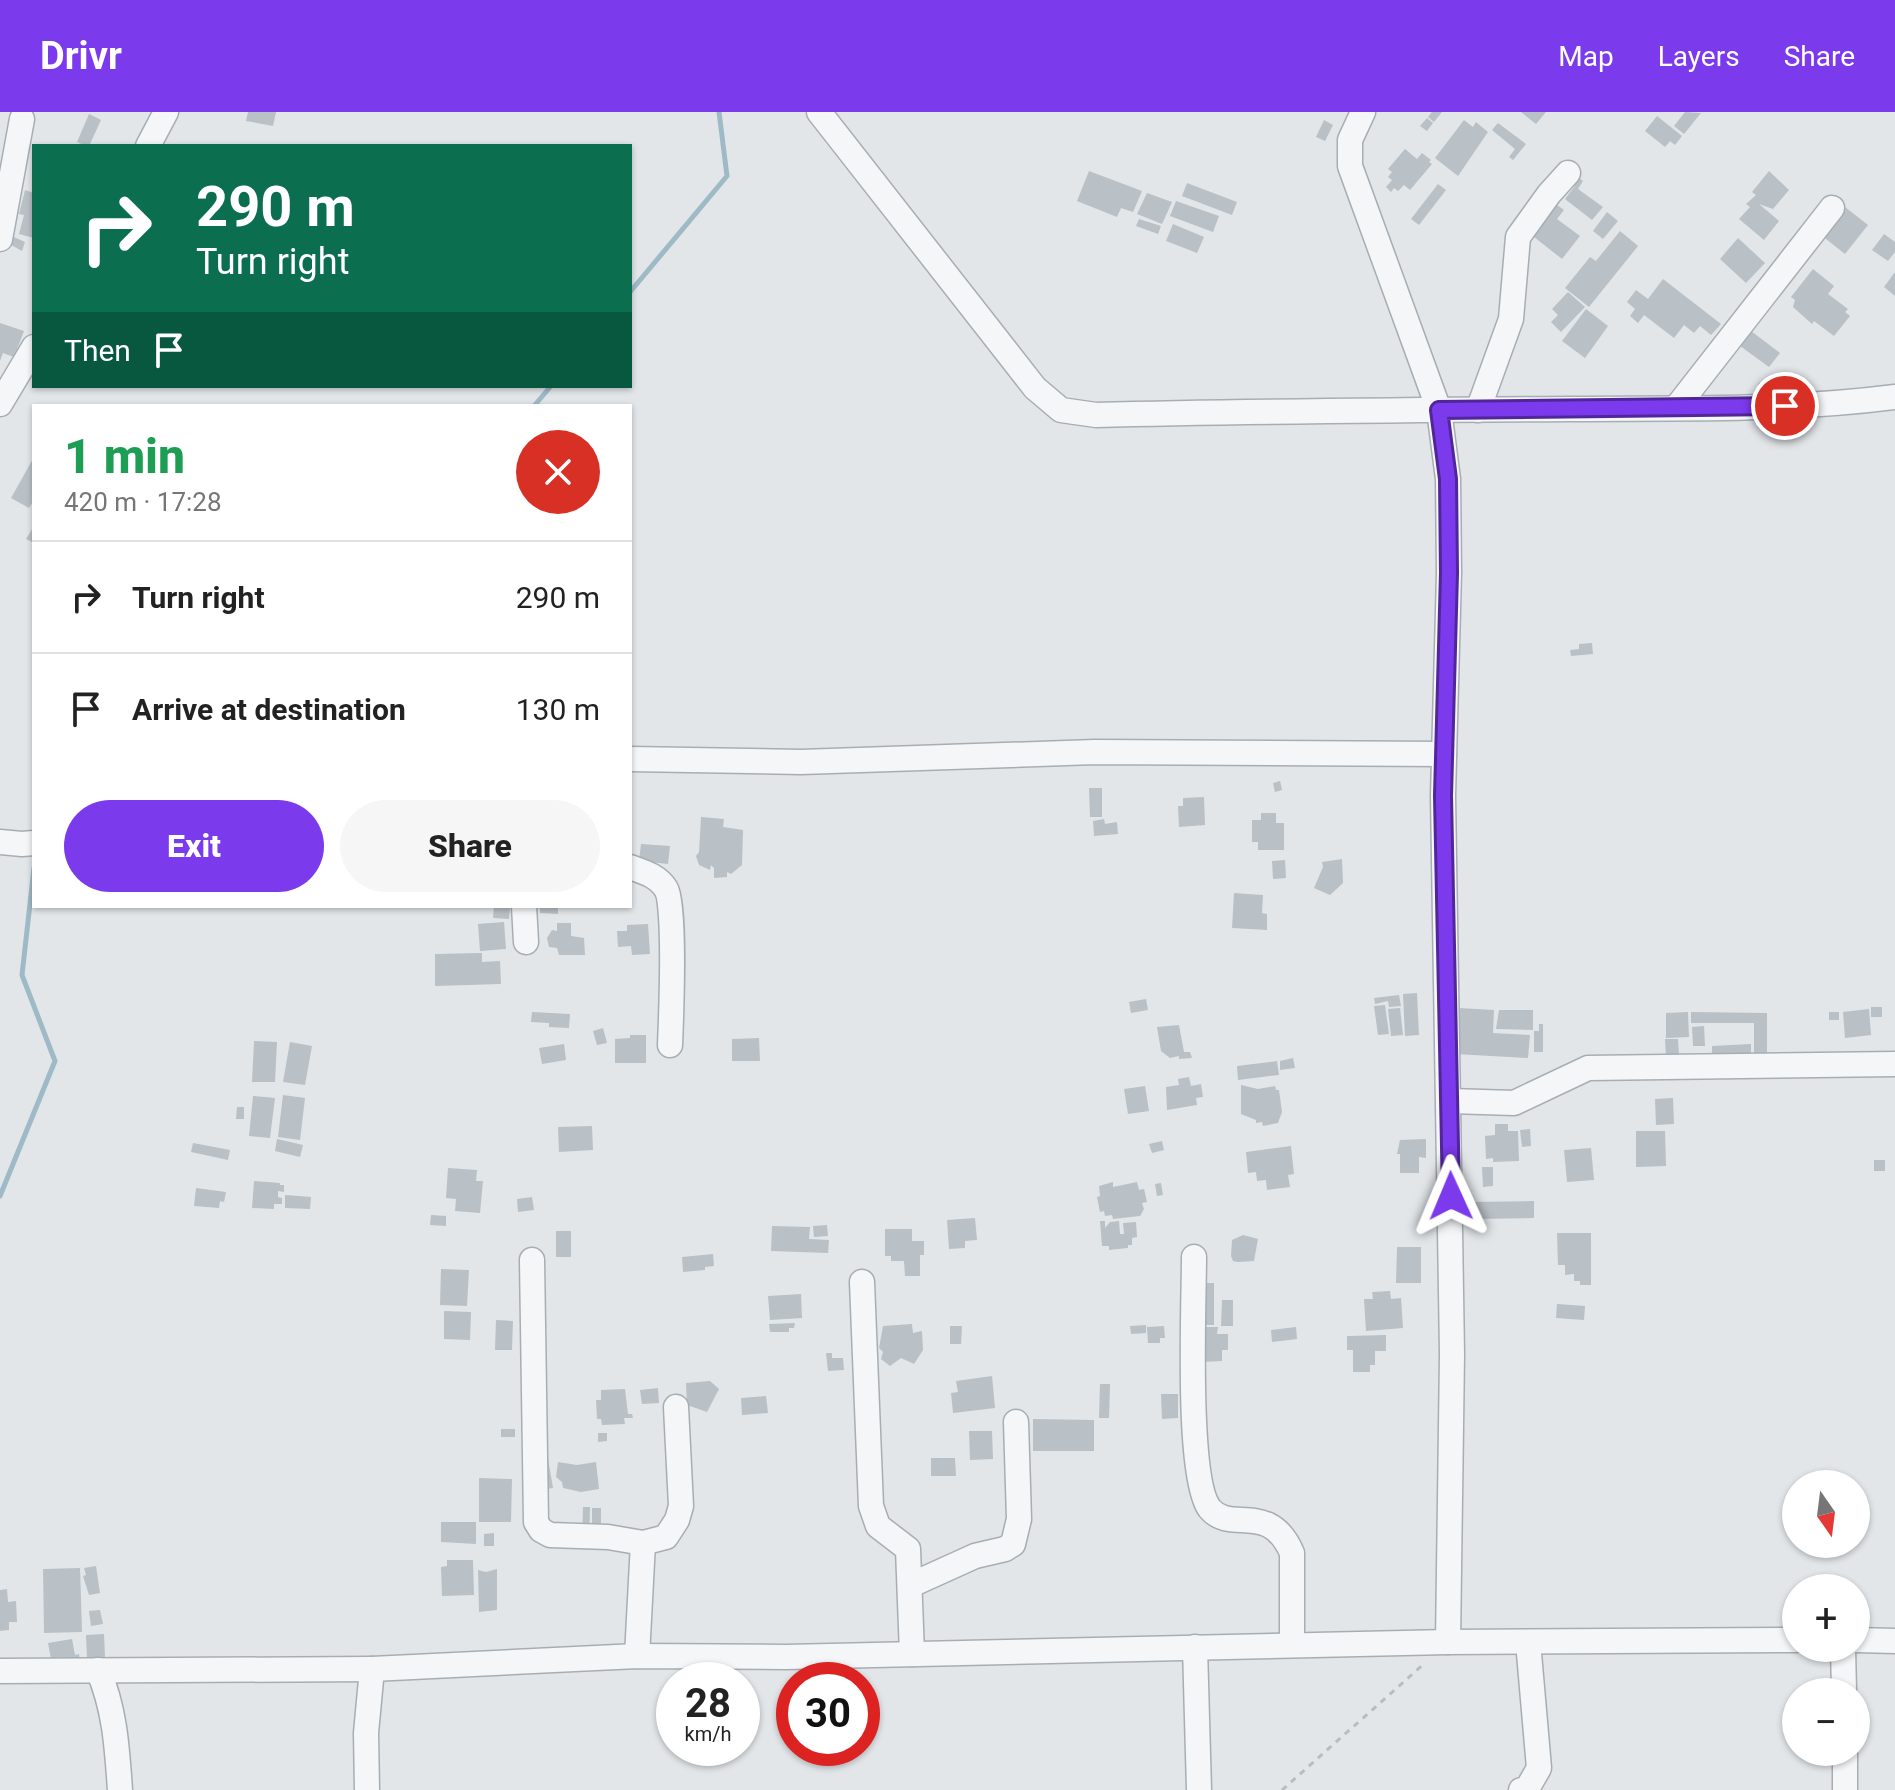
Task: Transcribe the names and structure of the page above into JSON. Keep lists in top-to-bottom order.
{
  "north": "bottom",
  "page": {
    "header": "Drivr",
    "nav": ["Map", "Layers", "Share"],
    "turn": ["290 m", "Turn right"],
    "then": "Then",
    "heading": ["1 min", "420 m · 17:28"],
    "list": [
      {
        "name": "Turn right",
        "value": "290 m"
      },
      {
        "name": "Arrive at destination",
        "value": "130 m"
      }
    ],
    "buttons": ["Exit", "Share"],
    "map_buttons": ["+", "−"],
    "speed": "28 km/h",
    "limit": "30"
  }
}
